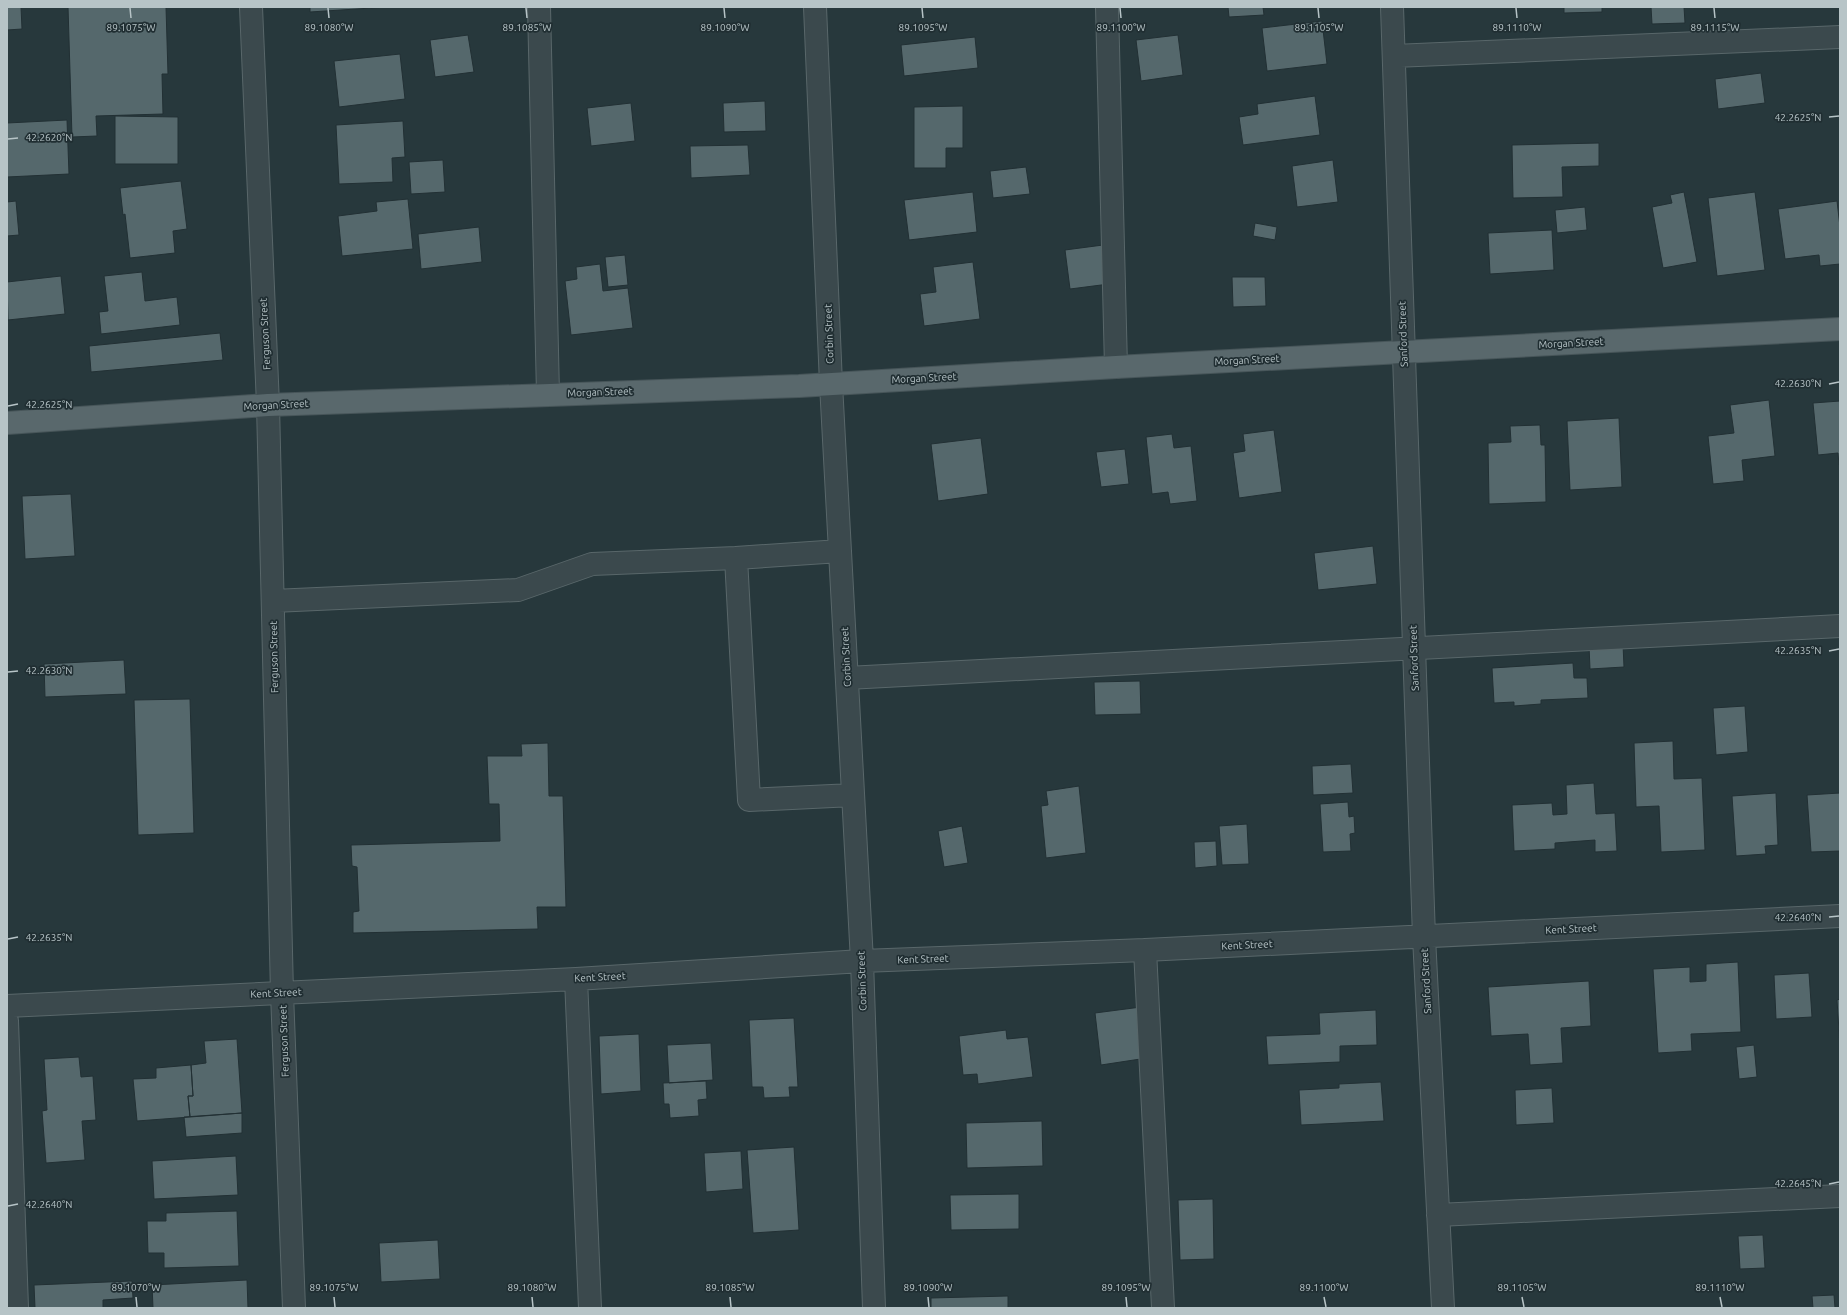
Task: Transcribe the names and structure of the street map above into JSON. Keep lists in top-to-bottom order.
{
  "streets": {
    "main road": ["Morgan Street"],
    "street": [
      "Ferguson Street",
      "Corbin Street",
      "Sanford Street",
      "Kent Street"
    ]
  },
  "crossings": [
    ["Ferguson Street", "Morgan Street"],
    ["Ferguson Street", "Kent Street"],
    ["Corbin Street", "Morgan Street"],
    ["Corbin Street", "Kent Street"],
    ["Sanford Street", "Morgan Street"],
    ["Sanford Street", "Kent Street"]
  ],
  "coordinates": [
    "89.1075°W",
    "89.1080°W",
    "89.1085°W",
    "89.1090°W",
    "89.1095°W",
    "89.1100°W",
    "89.1105°W",
    "89.1110°W",
    "89.1115°W",
    "42.2625°N",
    "42.2620°N",
    "42.2630°N",
    "42.2635°N",
    "42.2640°N",
    "42.2645°N",
    "89.1070°W"
  ]
}
